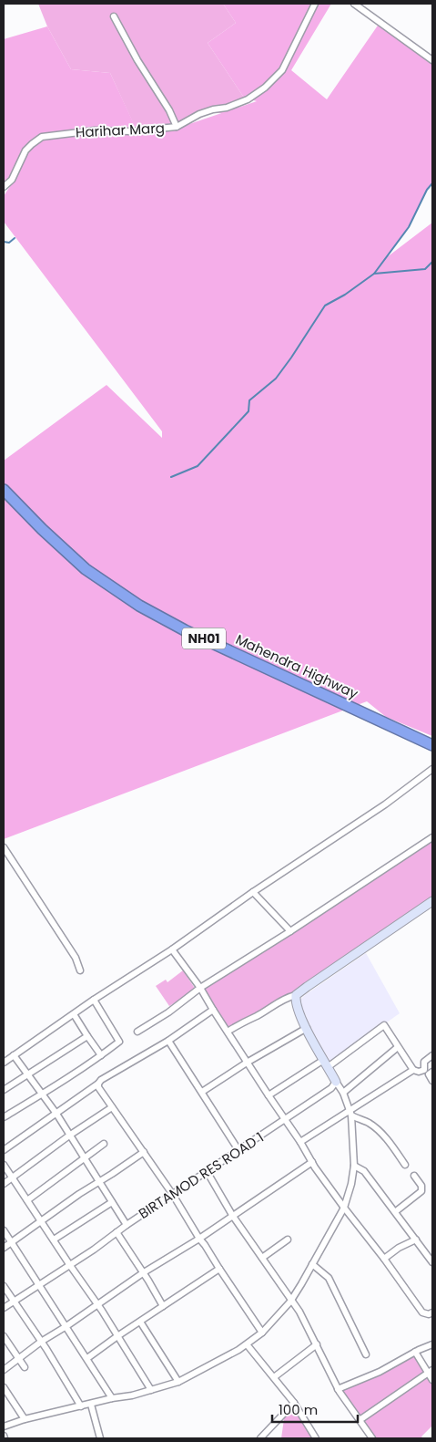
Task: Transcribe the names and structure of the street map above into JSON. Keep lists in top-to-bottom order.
{
  "streets": {
    "highway": ["NH01", "Mahendra Highway"],
    "street": ["Harihar Marg", "BIRTAMOD RES ROAD 1"]
  },
  "scale_bar": "100 m"
}
